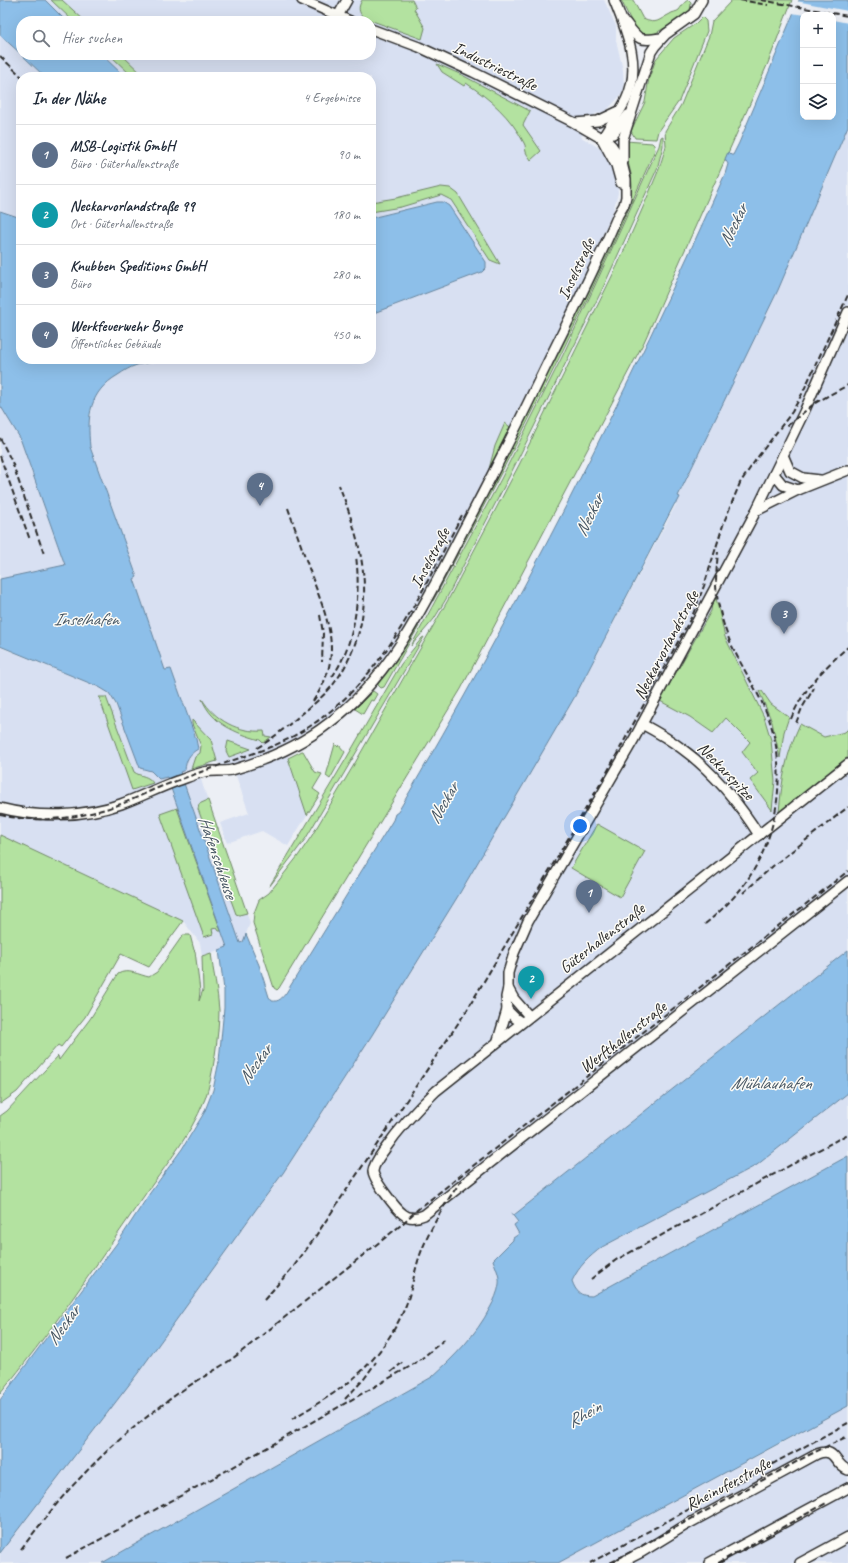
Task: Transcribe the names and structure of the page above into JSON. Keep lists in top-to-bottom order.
{
  "streets": {
    "street": [
      "Industriestraße",
      "Inselstraße",
      "Neckarvorlandstraße",
      "Neckarspitze",
      "Güterhallenstraße",
      "Werfthallenstraße",
      "Rheinuferstraße"
    ]
  },
  "crossings": [
    ["Industriestraße", "Inselstraße"],
    ["Neckarvorlandstraße", "Neckarspitze"],
    ["Neckarvorlandstraße", "Güterhallenstraße"],
    ["Neckarspitze", "Güterhallenstraße"],
    ["Güterhallenstraße", "Werfthallenstraße"]
  ],
  "water": [
    "Neckar",
    "Inselhafen",
    "Hafenschleuse",
    "Mühlauhafen",
    "Rhein"
  ],
  "page": {
    "map_buttons": ["+", "−"],
    "search": "Hier suchen",
    "heading": ["In der Nähe", "4 Ergebnisse"],
    "list": [
      {
        "mark": "1",
        "name": "MSB-Logistik GmbH",
        "note": "Büro · Güterhallenstraße",
        "value": "90 m"
      },
      {
        "mark": "2",
        "name": "Neckarvorlandstraße 99",
        "note": "Ort · Güterhallenstraße",
        "value": "180 m"
      },
      {
        "mark": "3",
        "name": "Knubben Speditions GmbH",
        "note": "Büro",
        "value": "280 m"
      },
      {
        "mark": "4",
        "name": "Werkfeuerwehr Bunge",
        "note": "Öffentliches Gebäude",
        "value": "450 m"
      }
    ],
    "pins": [
      "4",
      "3",
      "1",
      "2"
    ]
  }
}
